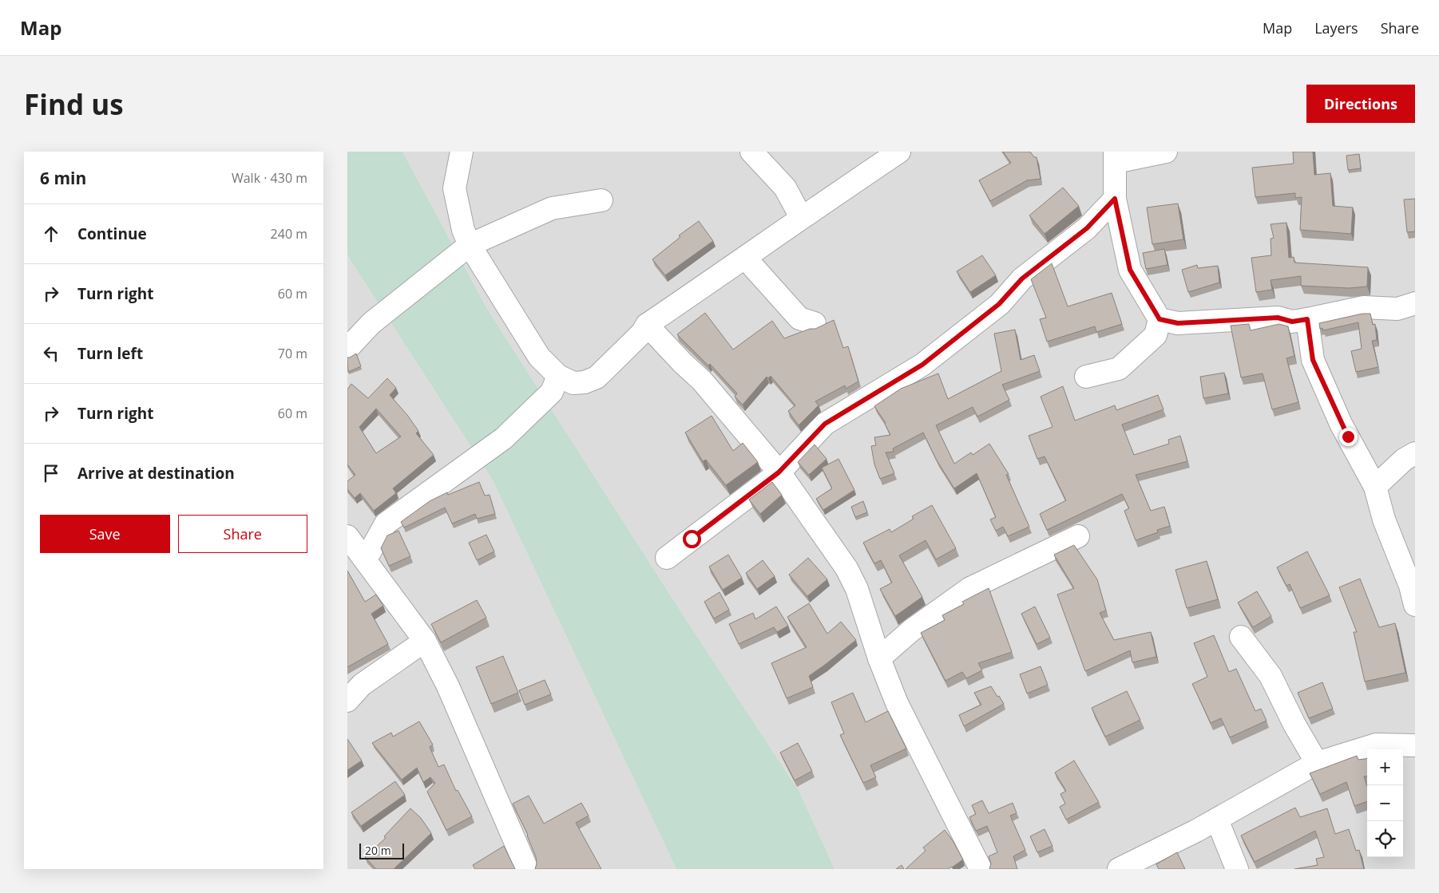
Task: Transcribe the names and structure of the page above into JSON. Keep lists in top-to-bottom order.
{
  "scale_bar": "20 m",
  "page": {
    "header": "Map",
    "nav": ["Map", "Layers", "Share"],
    "buttons": [
      "Directions",
      ["Save", "Share"]
    ],
    "title": "Find us",
    "heading": ["6 min", "Walk · 430 m"],
    "list": [
      ["Continue", "240 m"],
      ["Turn right", "60 m"],
      ["Turn left", "70 m"],
      ["Turn right", "60 m"],
      "Arrive at destination"
    ],
    "map_buttons": ["+", "−"],
    "scale": "20 m"
  }
}
